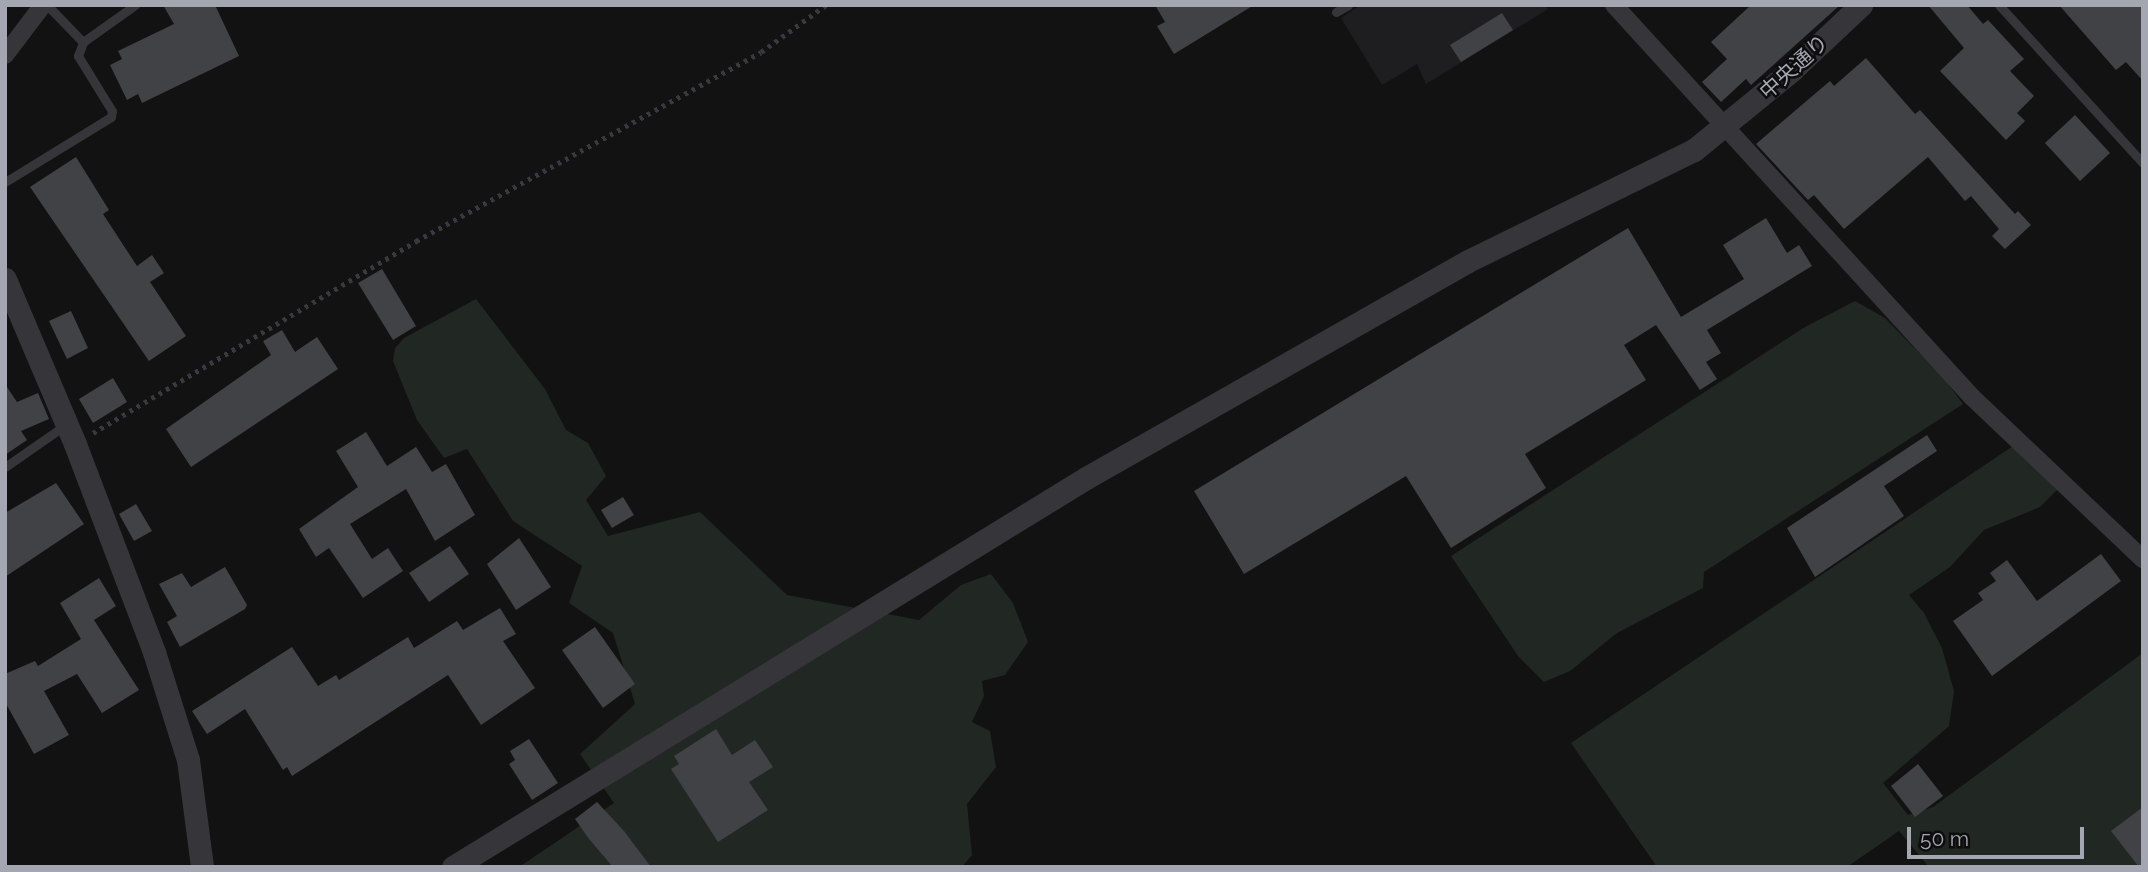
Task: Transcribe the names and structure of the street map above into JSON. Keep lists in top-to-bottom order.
{
  "streets": {
    "street": ["中央通り"]
  },
  "scale_bar": "50 m"
}
